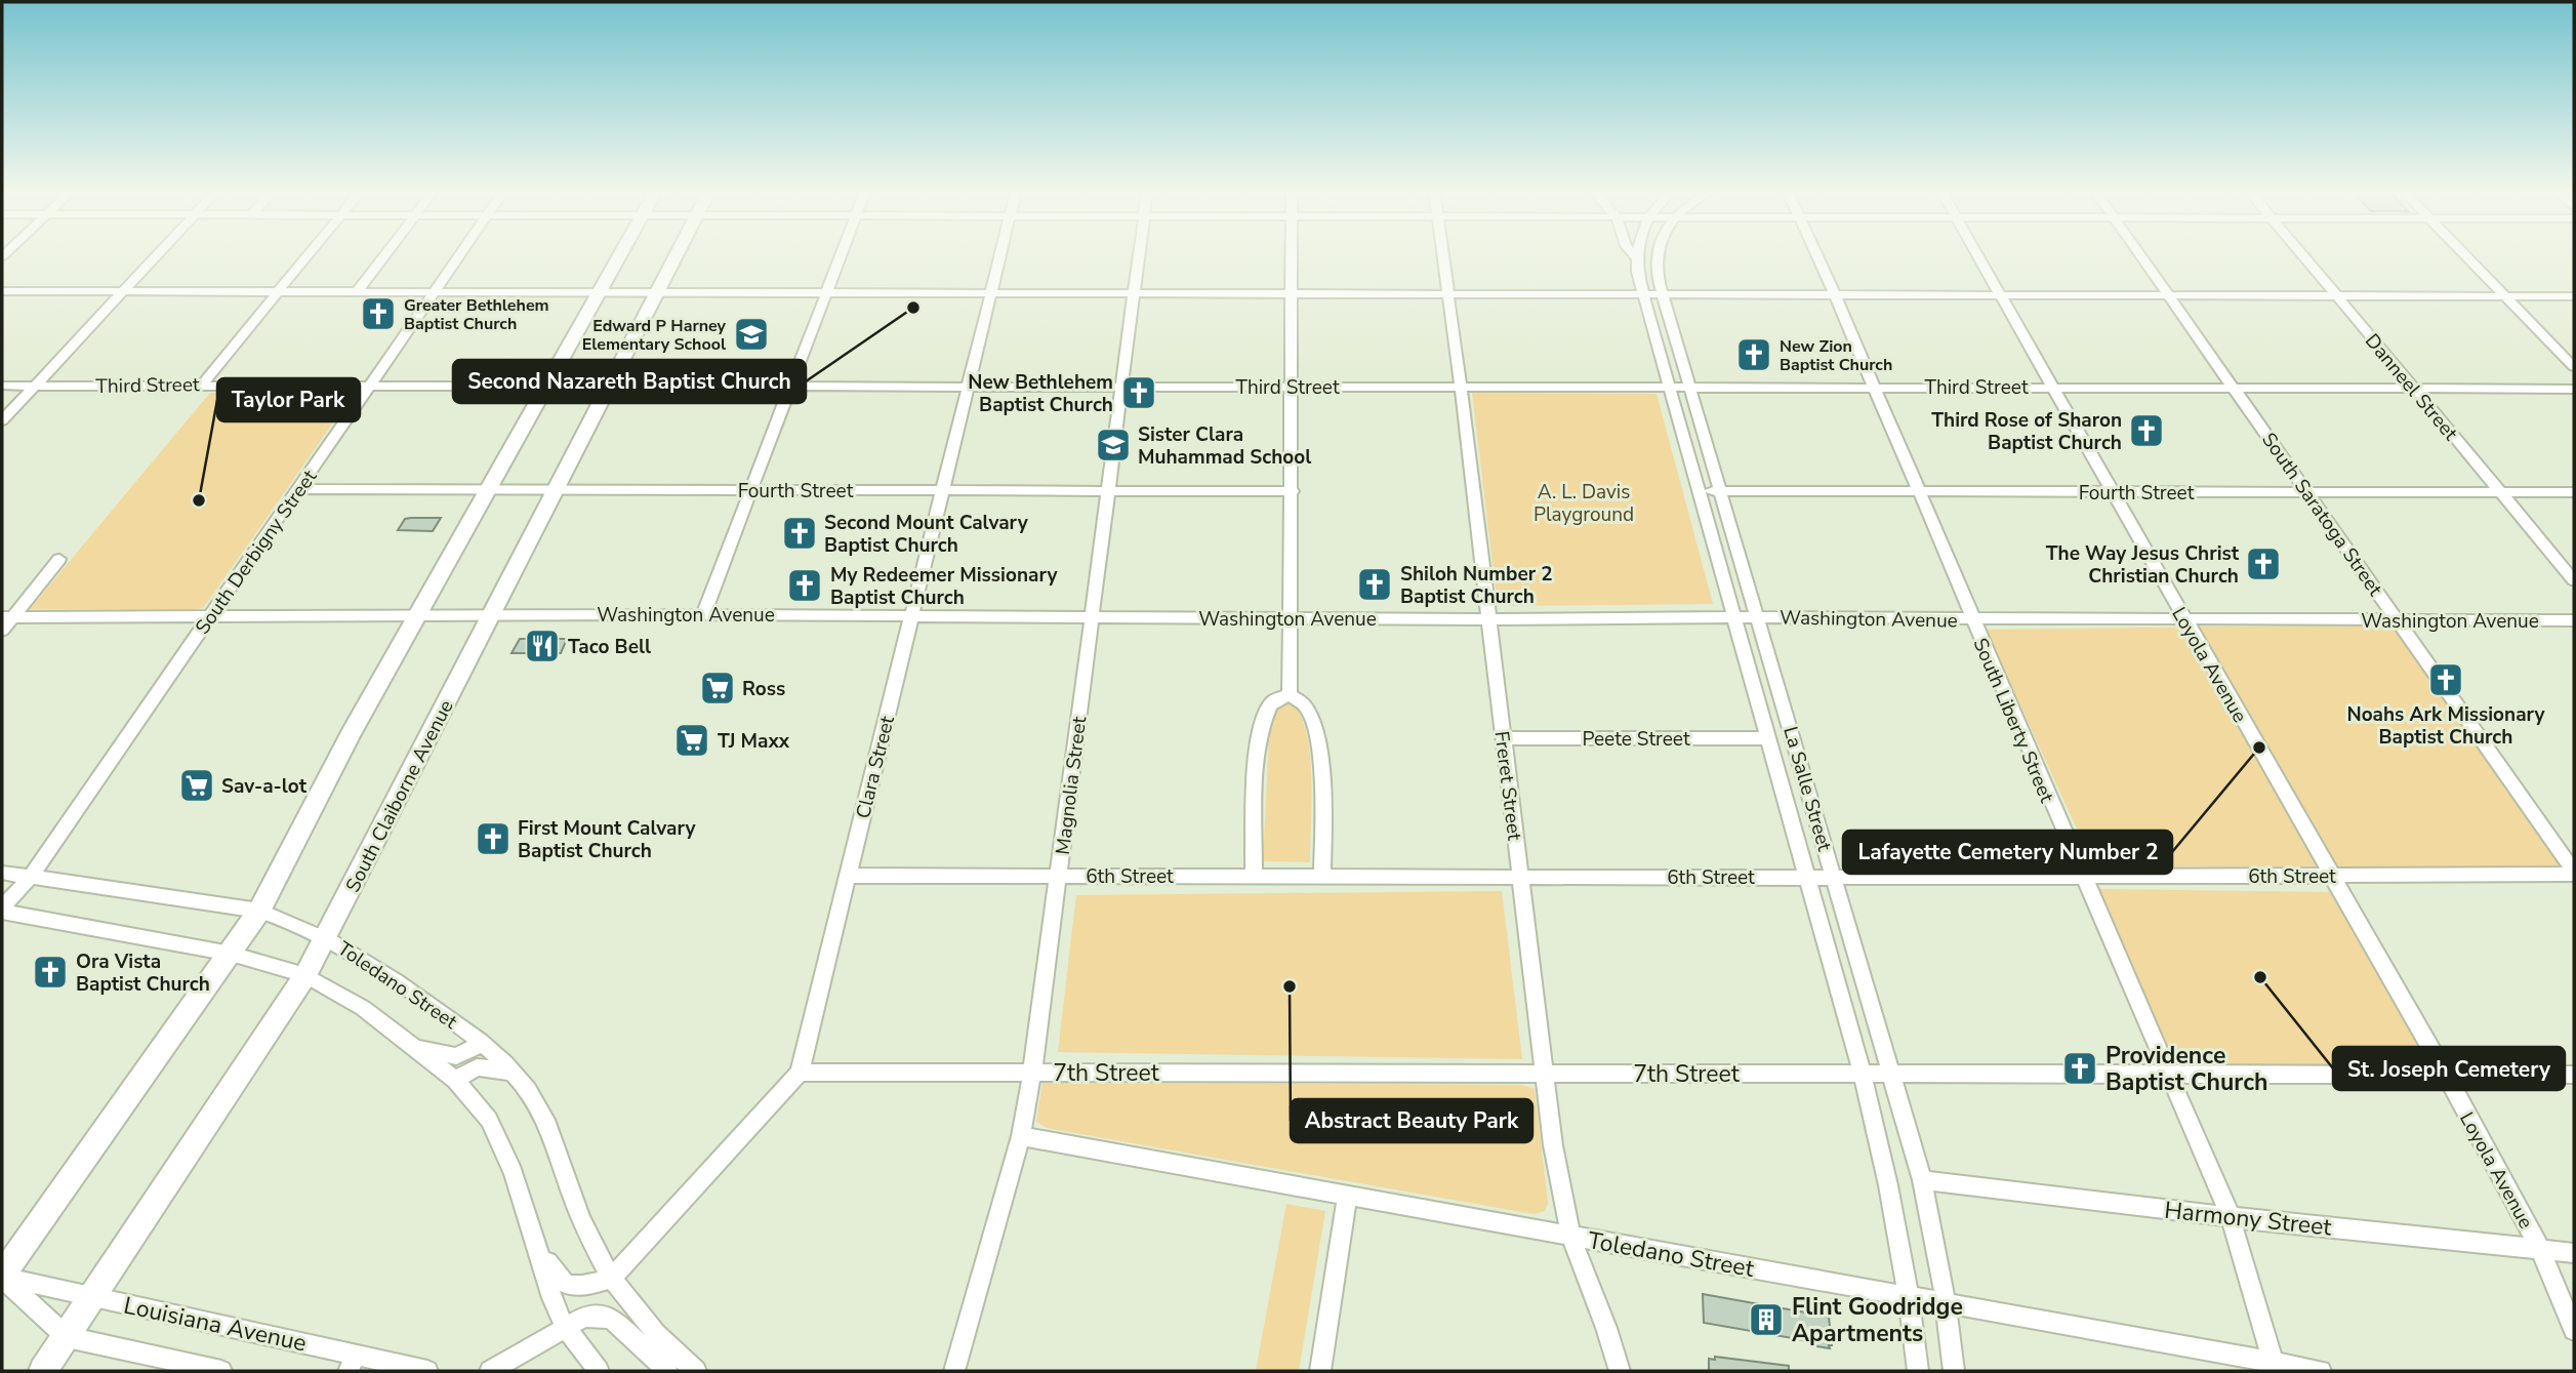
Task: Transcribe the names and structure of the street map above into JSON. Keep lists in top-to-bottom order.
{
  "streets": {
    "main road": ["South Claiborne Avenue"],
    "street": [
      "Third Street",
      "Danneel Street",
      "Fourth Street",
      "South Saratoga Street",
      "South Derbigny Street",
      "Washington Avenue",
      "Loyola Avenue",
      "South Liberty Street",
      "Peete Street",
      "Clara Street",
      "Magnolia Street",
      "Freret Street",
      "La Salle Street",
      "6th Street",
      "Toledano Street",
      "7th Street",
      "Harmony Street",
      "Louisiana Avenue"
    ]
  },
  "crossings": [
    ["Third Street", "Danneel Street"],
    ["Third Street", "South Saratoga Street"],
    ["Third Street", "South Derbigny Street"],
    ["Third Street", "Loyola Avenue"],
    ["Third Street", "South Liberty Street"],
    ["Third Street", "Clara Street"],
    ["Third Street", "Magnolia Street"],
    ["Third Street", "Freret Street"],
    ["Third Street", "La Salle Street"],
    ["Third Street", "South Claiborne Avenue"],
    ["Danneel Street", "Fourth Street"],
    ["Fourth Street", "South Saratoga Street"],
    ["Fourth Street", "South Derbigny Street"],
    ["Fourth Street", "Loyola Avenue"],
    ["Fourth Street", "South Liberty Street"],
    ["Fourth Street", "Clara Street"],
    ["Fourth Street", "Magnolia Street"],
    ["Fourth Street", "La Salle Street"],
    ["Fourth Street", "South Claiborne Avenue"],
    ["South Saratoga Street", "Washington Avenue"],
    ["South Saratoga Street", "6th Street"],
    ["South Derbigny Street", "Washington Avenue"],
    ["South Derbigny Street", "Toledano Street"],
    ["Washington Avenue", "Loyola Avenue"],
    ["Washington Avenue", "South Liberty Street"],
    ["Washington Avenue", "Clara Street"],
    ["Washington Avenue", "Magnolia Street"],
    ["Washington Avenue", "Freret Street"],
    ["Washington Avenue", "La Salle Street"],
    ["Washington Avenue", "South Claiborne Avenue"],
    ["Loyola Avenue", "6th Street"],
    ["Loyola Avenue", "7th Street"],
    ["Loyola Avenue", "Harmony Street"],
    ["South Liberty Street", "6th Street"],
    ["South Liberty Street", "Toledano Street"],
    ["South Liberty Street", "7th Street"],
    ["South Liberty Street", "Harmony Street"],
    ["Peete Street", "Freret Street"],
    ["Peete Street", "La Salle Street"],
    ["Clara Street", "6th Street"],
    ["Clara Street", "Toledano Street"],
    ["Clara Street", "7th Street"],
    ["Magnolia Street", "6th Street"],
    ["Magnolia Street", "Toledano Street"],
    ["Magnolia Street", "7th Street"],
    ["Freret Street", "6th Street"],
    ["Freret Street", "Toledano Street"],
    ["Freret Street", "7th Street"],
    ["La Salle Street", "6th Street"],
    ["La Salle Street", "Toledano Street"],
    ["La Salle Street", "7th Street"],
    ["La Salle Street", "Harmony Street"],
    ["South Claiborne Avenue", "Toledano Street"],
    ["South Claiborne Avenue", "Louisiana Avenue"]
  ],
  "parks": ["A. L. Davis Playground"],
  "places": {
    "other": [
      "Second Nazareth Baptist Church",
      "Taylor Park",
      "Lafayette Cemetery Number 2",
      "St. Joseph Cemetery",
      "Abstract Beauty Park"
    ],
    "church": [
      "Greater Bethlehem Baptist Church",
      "New Zion Baptist Church",
      "New Bethlehem Baptist Church",
      "Third Rose of Sharon Baptist Church",
      "Second Mount Calvary Baptist Church",
      "The Way Jesus Christ Christian Church",
      "Shiloh Number 2 Baptist Church",
      "My Redeemer Missionary Baptist Church",
      "Noahs Ark Missionary Baptist Church",
      "First Mount Calvary Baptist Church",
      "Ora Vista Baptist Church",
      "Providence Baptist Church"
    ],
    "school or university": ["Edward P Harney Elementary School", "Sister Clara Muhammad School"],
    "restaurant": ["Taco Bell"],
    "supermarket": ["Ross", "TJ Maxx", "Sav-a-lot"],
    "building": ["Flint Goodridge Apartments"]
  }
}
